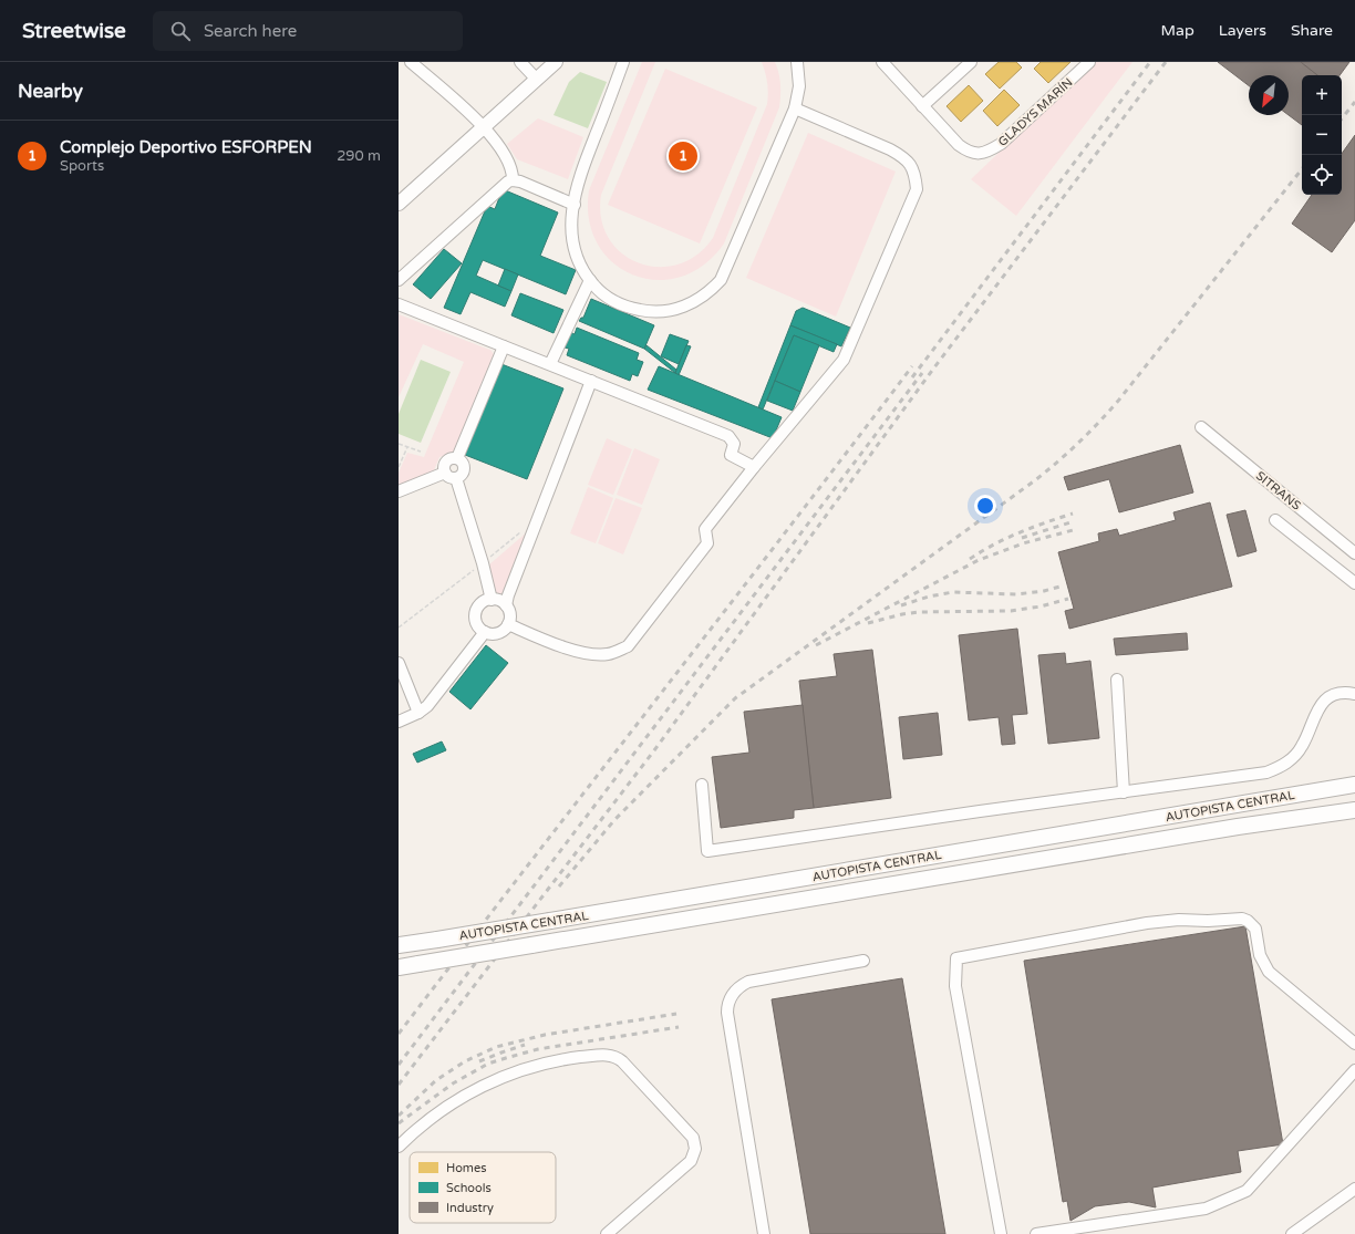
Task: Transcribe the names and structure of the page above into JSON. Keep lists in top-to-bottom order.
{
  "streets": {
    "highway": ["AUTOPISTA CENTRAL"],
    "street": ["GLADYS MARÍN", "SITRANS"]
  },
  "legend": ["Homes", "Schools", "Industry"],
  "north": "bottom left",
  "page": {
    "header": "Streetwise",
    "search": "Search here",
    "nav": ["Map", "Layers", "Share"],
    "heading": "Nearby",
    "map_buttons": ["+", "−"],
    "list": [
      {
        "mark": "1",
        "name": "Complejo Deportivo ESFORPEN",
        "note": "Sports",
        "value": "290 m"
      }
    ],
    "pins": "1"
  }
}
